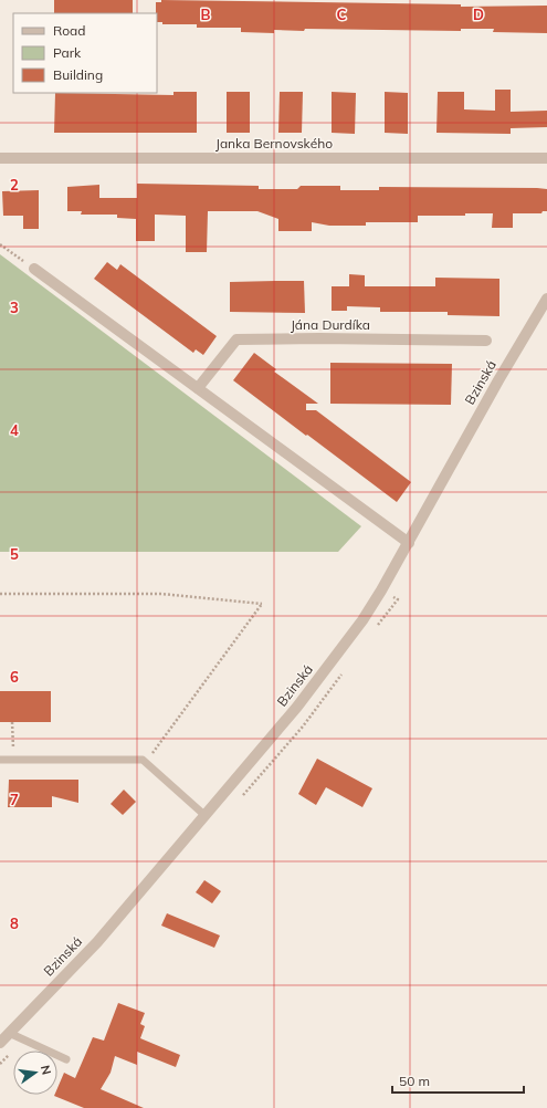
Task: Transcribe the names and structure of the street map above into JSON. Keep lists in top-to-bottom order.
{
  "streets": {
    "street": ["Janka Bernovského", "Jána Durdíka", "Bzinská"]
  },
  "legend": ["Road", "Park", "Building"],
  "scale_bar": "50 m",
  "north": "right",
  "grid": {
    "columns": ["B", "C", "D"],
    "rows": [
      "2",
      "3",
      "4",
      "5",
      "6",
      "7",
      "8"
    ]
  }
}
